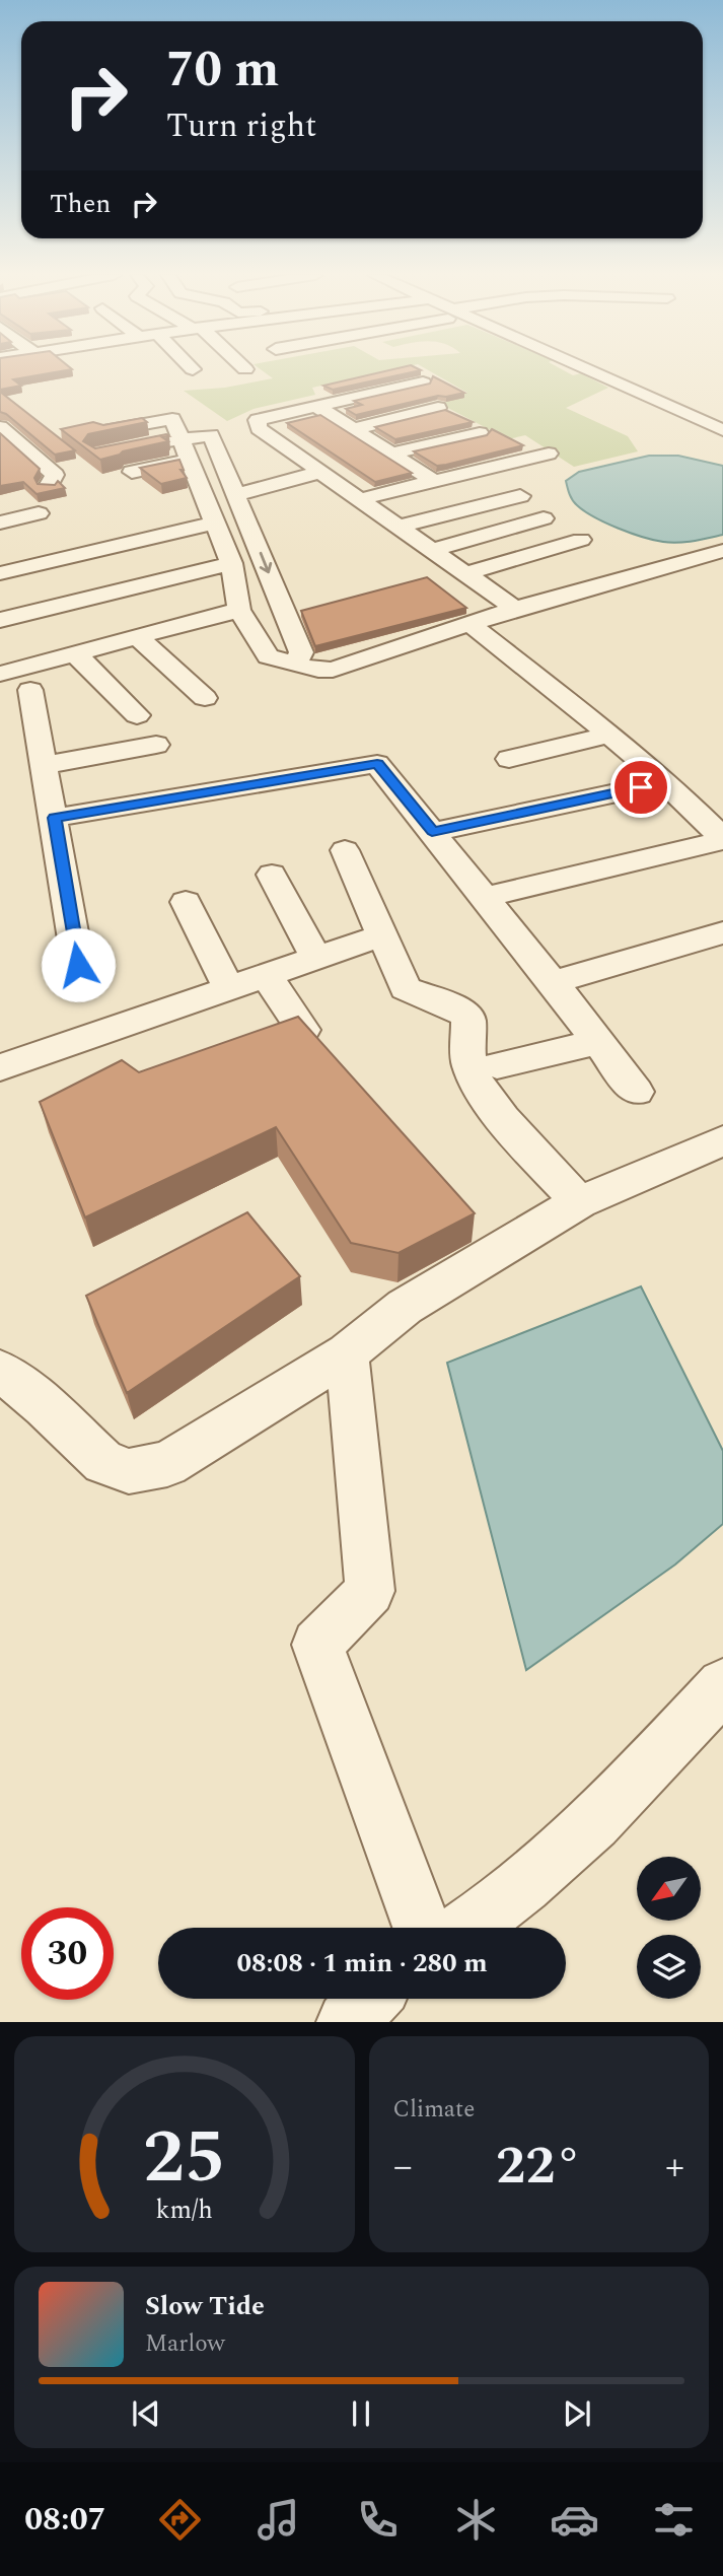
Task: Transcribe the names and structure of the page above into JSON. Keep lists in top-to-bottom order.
{
  "north": "bottom left",
  "page": {
    "turn": ["70 m", "Turn right"],
    "then": "Then",
    "limit": "30",
    "trip": "08:08 · 1 min · 280 m",
    "tile": "Climate",
    "heat": ["−", "22°", "+"],
    "song": ["Slow Tide", "Marlow"],
    "tabs": "08:07",
    "gauge": ["25", "km/h"]
  }
}
